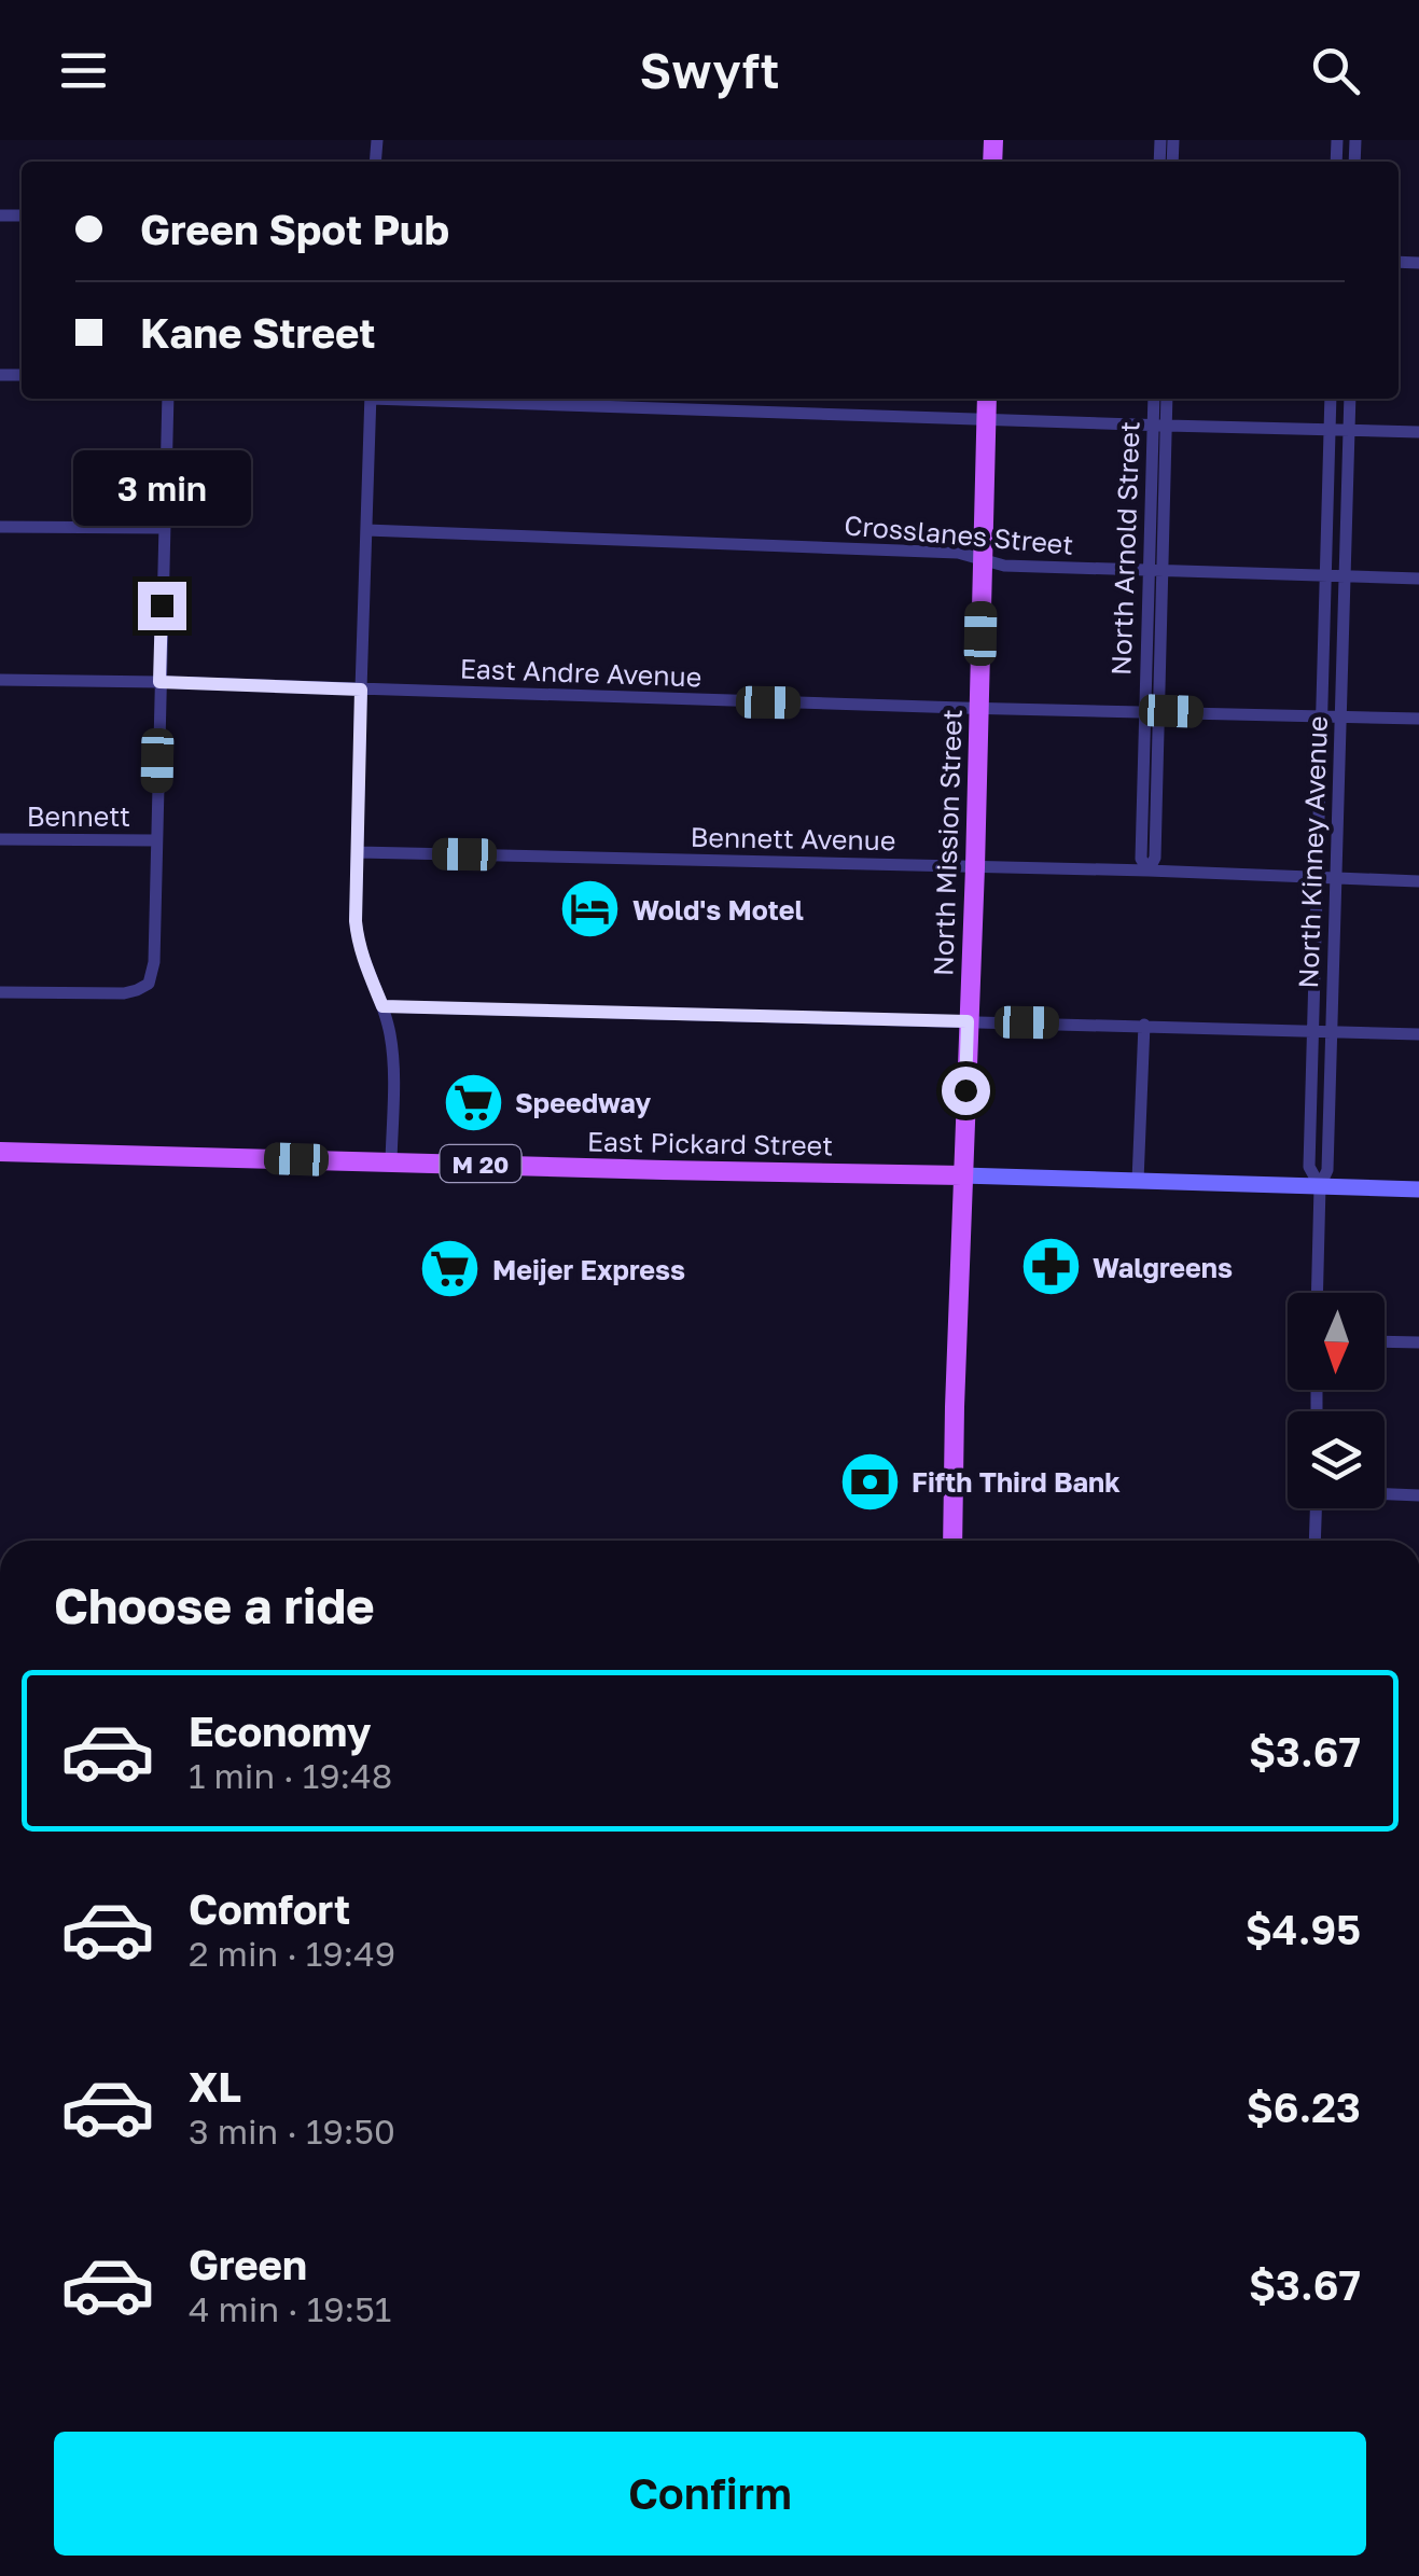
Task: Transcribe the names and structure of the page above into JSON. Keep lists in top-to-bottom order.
{
  "streets": {
    "main road": ["North Mission Street", "East Pickard Street", "M 20"],
    "street": [
      "Crosslanes Street",
      "North Arnold Street",
      "East Andre Avenue",
      "Bennett",
      "Bennett Avenue",
      "North Kinney Avenue"
    ]
  },
  "crossings": [
    ["Crosslanes Street", "North Arnold Street"],
    ["Crosslanes Street", "North Mission Street"],
    ["Crosslanes Street", "North Kinney Avenue"],
    ["North Arnold Street", "East Andre Avenue"],
    ["North Arnold Street", "Bennett Avenue"],
    ["East Andre Avenue", "North Mission Street"],
    ["East Andre Avenue", "North Kinney Avenue"],
    ["Bennett Avenue", "North Mission Street"],
    ["Bennett Avenue", "North Kinney Avenue"],
    ["North Mission Street", "East Pickard Street"],
    ["North Kinney Avenue", "East Pickard Street"]
  ],
  "places": {
    "hotel": ["Wold's Motel"],
    "supermarket": ["Speedway", "Meijer Express"],
    "pharmacy": ["Walgreens"],
    "bank": ["Fifth Third Bank"]
  },
  "north": "bottom",
  "page": {
    "header": "Swyft",
    "banner": ["Green Spot Pub", "Kane Street"],
    "bubble": "3 min",
    "heading": "Choose a ride",
    "list": [
      {
        "name": "Economy",
        "note": "1 min · 19:48",
        "value": "$3.67"
      },
      {
        "name": "Comfort",
        "note": "2 min · 19:49",
        "value": "$4.95"
      },
      {
        "name": "XL",
        "note": "3 min · 19:50",
        "value": "$6.23"
      },
      {
        "name": "Green",
        "note": "4 min · 19:51",
        "value": "$3.67"
      }
    ],
    "buttons": "Confirm"
  }
}
